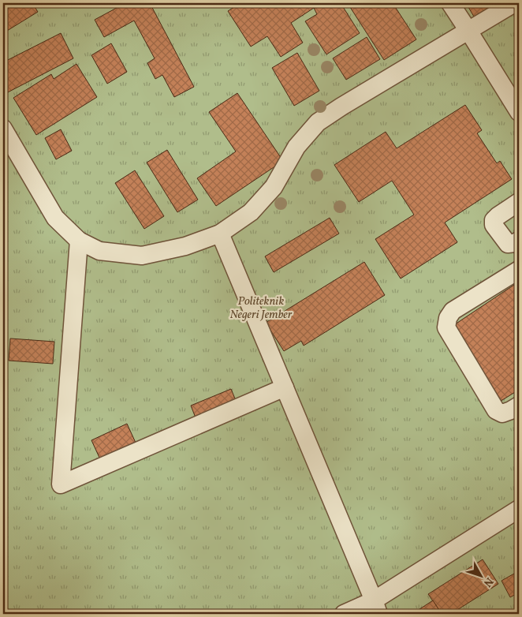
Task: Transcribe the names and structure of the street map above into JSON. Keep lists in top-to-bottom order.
{
  "parks": ["Politeknik Negeri Jember"],
  "north": "bottom right"
}
